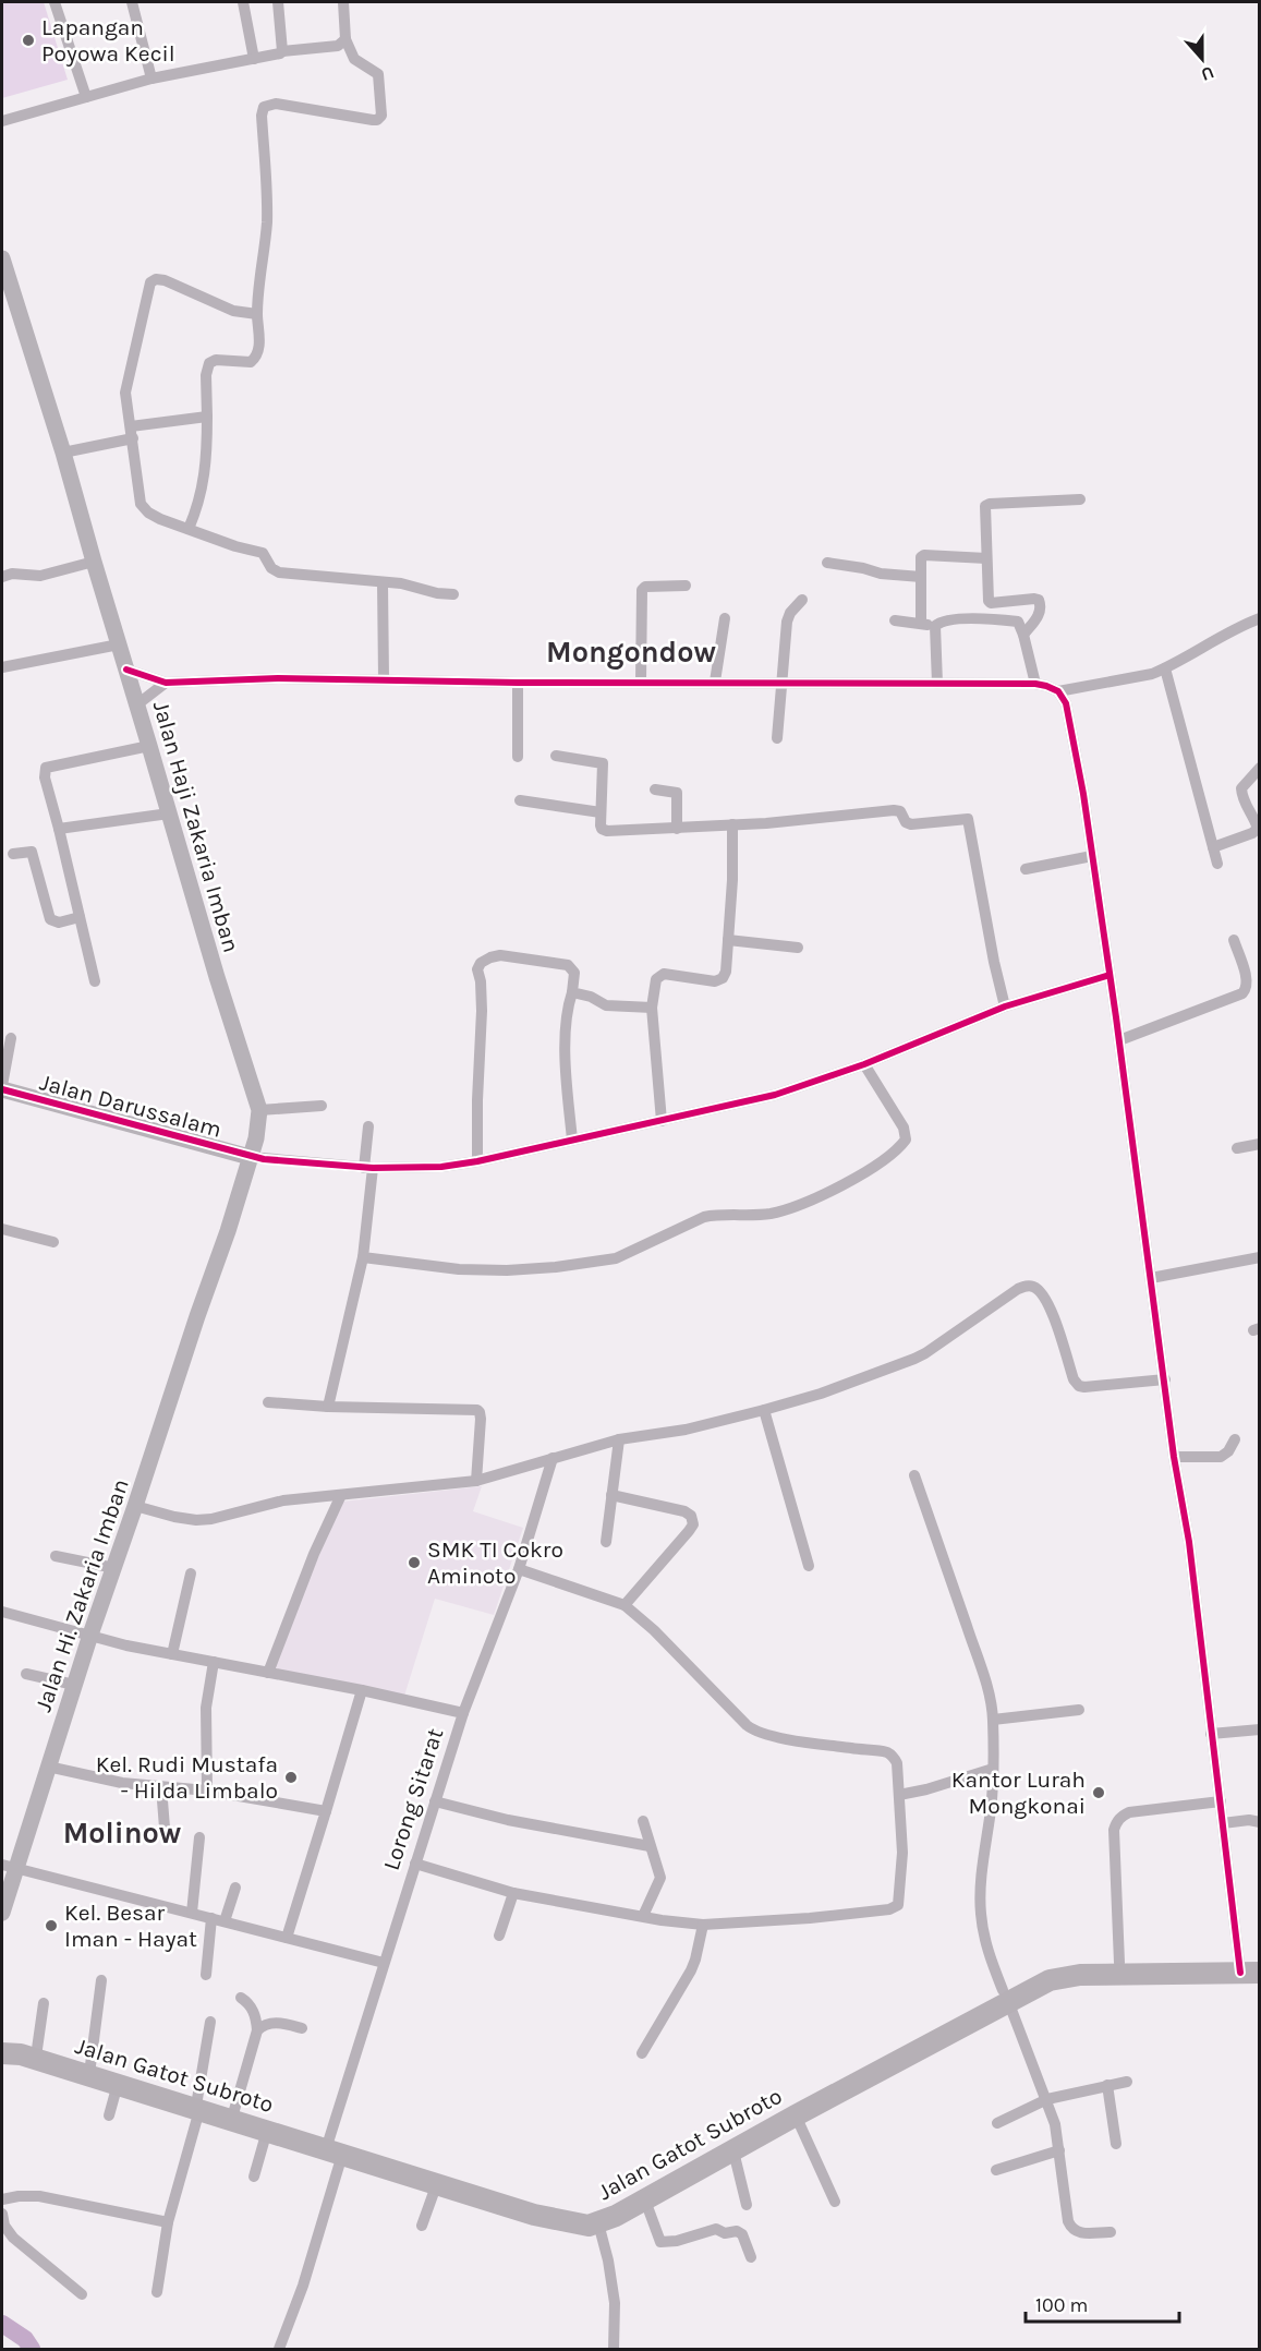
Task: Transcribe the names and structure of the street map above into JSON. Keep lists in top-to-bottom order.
{
  "streets": {
    "highway": ["Jalan Gatot Subroto"],
    "main road": ["Jalan Haji Zakaria Imban", "Jalan Darussalam", "Jalan Hi. Zakaria Imban"],
    "street": ["Lorong Sitarat"]
  },
  "crossings": [
    ["Jalan Haji Zakaria Imban", "Jalan Darussalam"],
    ["Jalan Haji Zakaria Imban", "Jalan Hi. Zakaria Imban"],
    ["Jalan Hi. Zakaria Imban", "Lorong Sitarat"],
    ["Lorong Sitarat", "Jalan Gatot Subroto"]
  ],
  "districts": ["Mongondow", "Molinow"],
  "places": [
    "Lapangan Poyowa Kecil",
    "SMK TI Cokro Aminoto",
    "Kel. Rudi Mustafa - Hilda Limbalo",
    "Kantor Lurah Mongkonai",
    "Kel. Besar Iman - Hayat"
  ],
  "scale_bar": "100 m",
  "north": "bottom"
}
